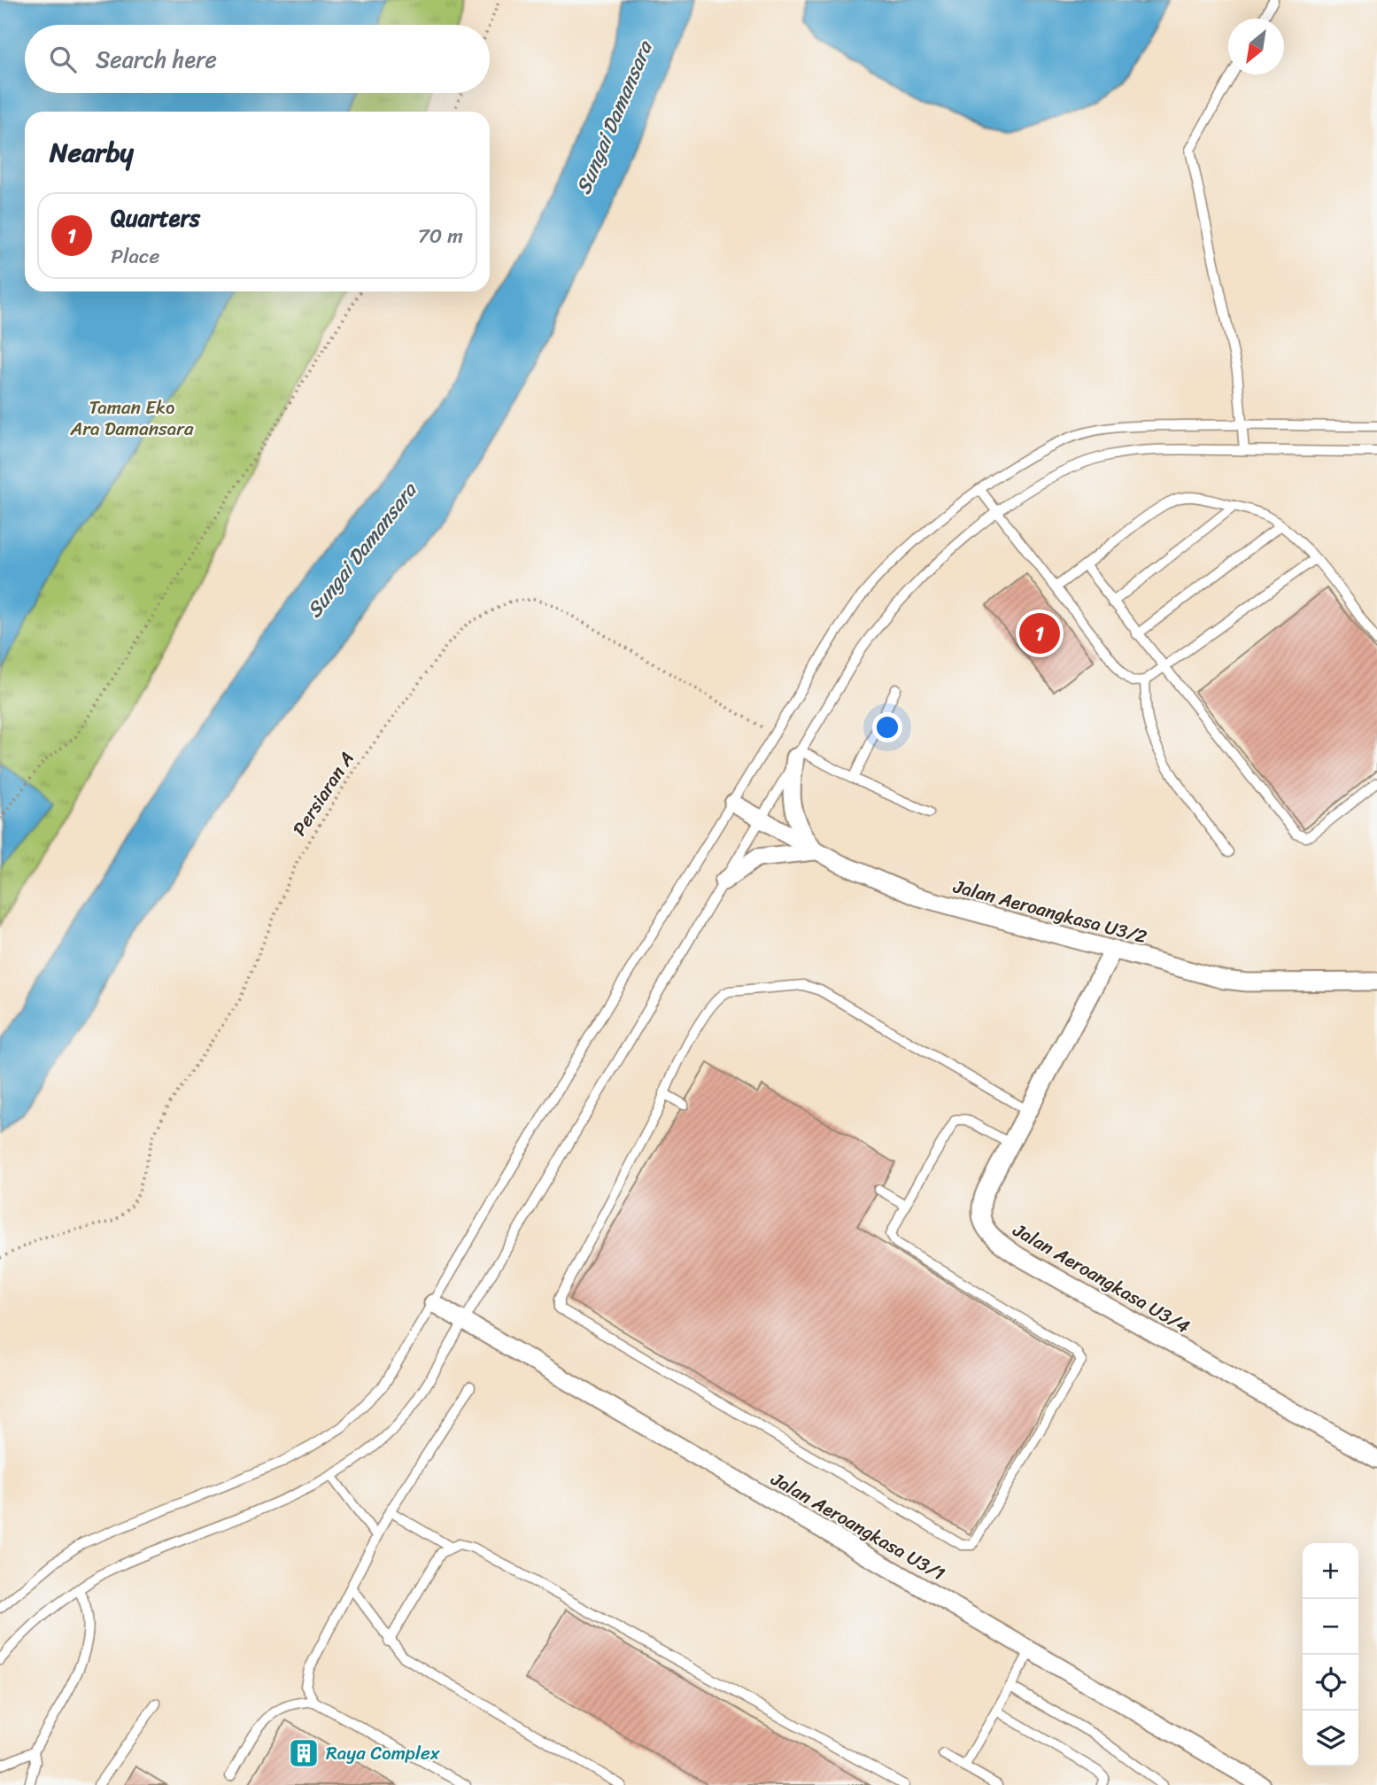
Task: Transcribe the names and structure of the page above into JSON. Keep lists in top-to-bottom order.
{
  "streets": {
    "street": ["Jalan Aeroangkasa U3/2", "Jalan Aeroangkasa U3/4", "Jalan Aeroangkasa U3/1"],
    "path": ["Persiaran A"]
  },
  "crossings": [
    ["Jalan Aeroangkasa U3/2", "Jalan Aeroangkasa U3/4"]
  ],
  "water": ["Sungai Damansara"],
  "parks": ["Taman Eko Ara Damansara"],
  "places": {
    "building": ["Raya Complex"]
  },
  "north": "bottom left",
  "page": {
    "search": "Search here",
    "heading": "Nearby",
    "list": [
      {
        "mark": "1",
        "name": "Quarters",
        "note": "Place",
        "value": "70 m"
      }
    ],
    "pins": "1",
    "map_buttons": ["+", "−"]
  }
}
